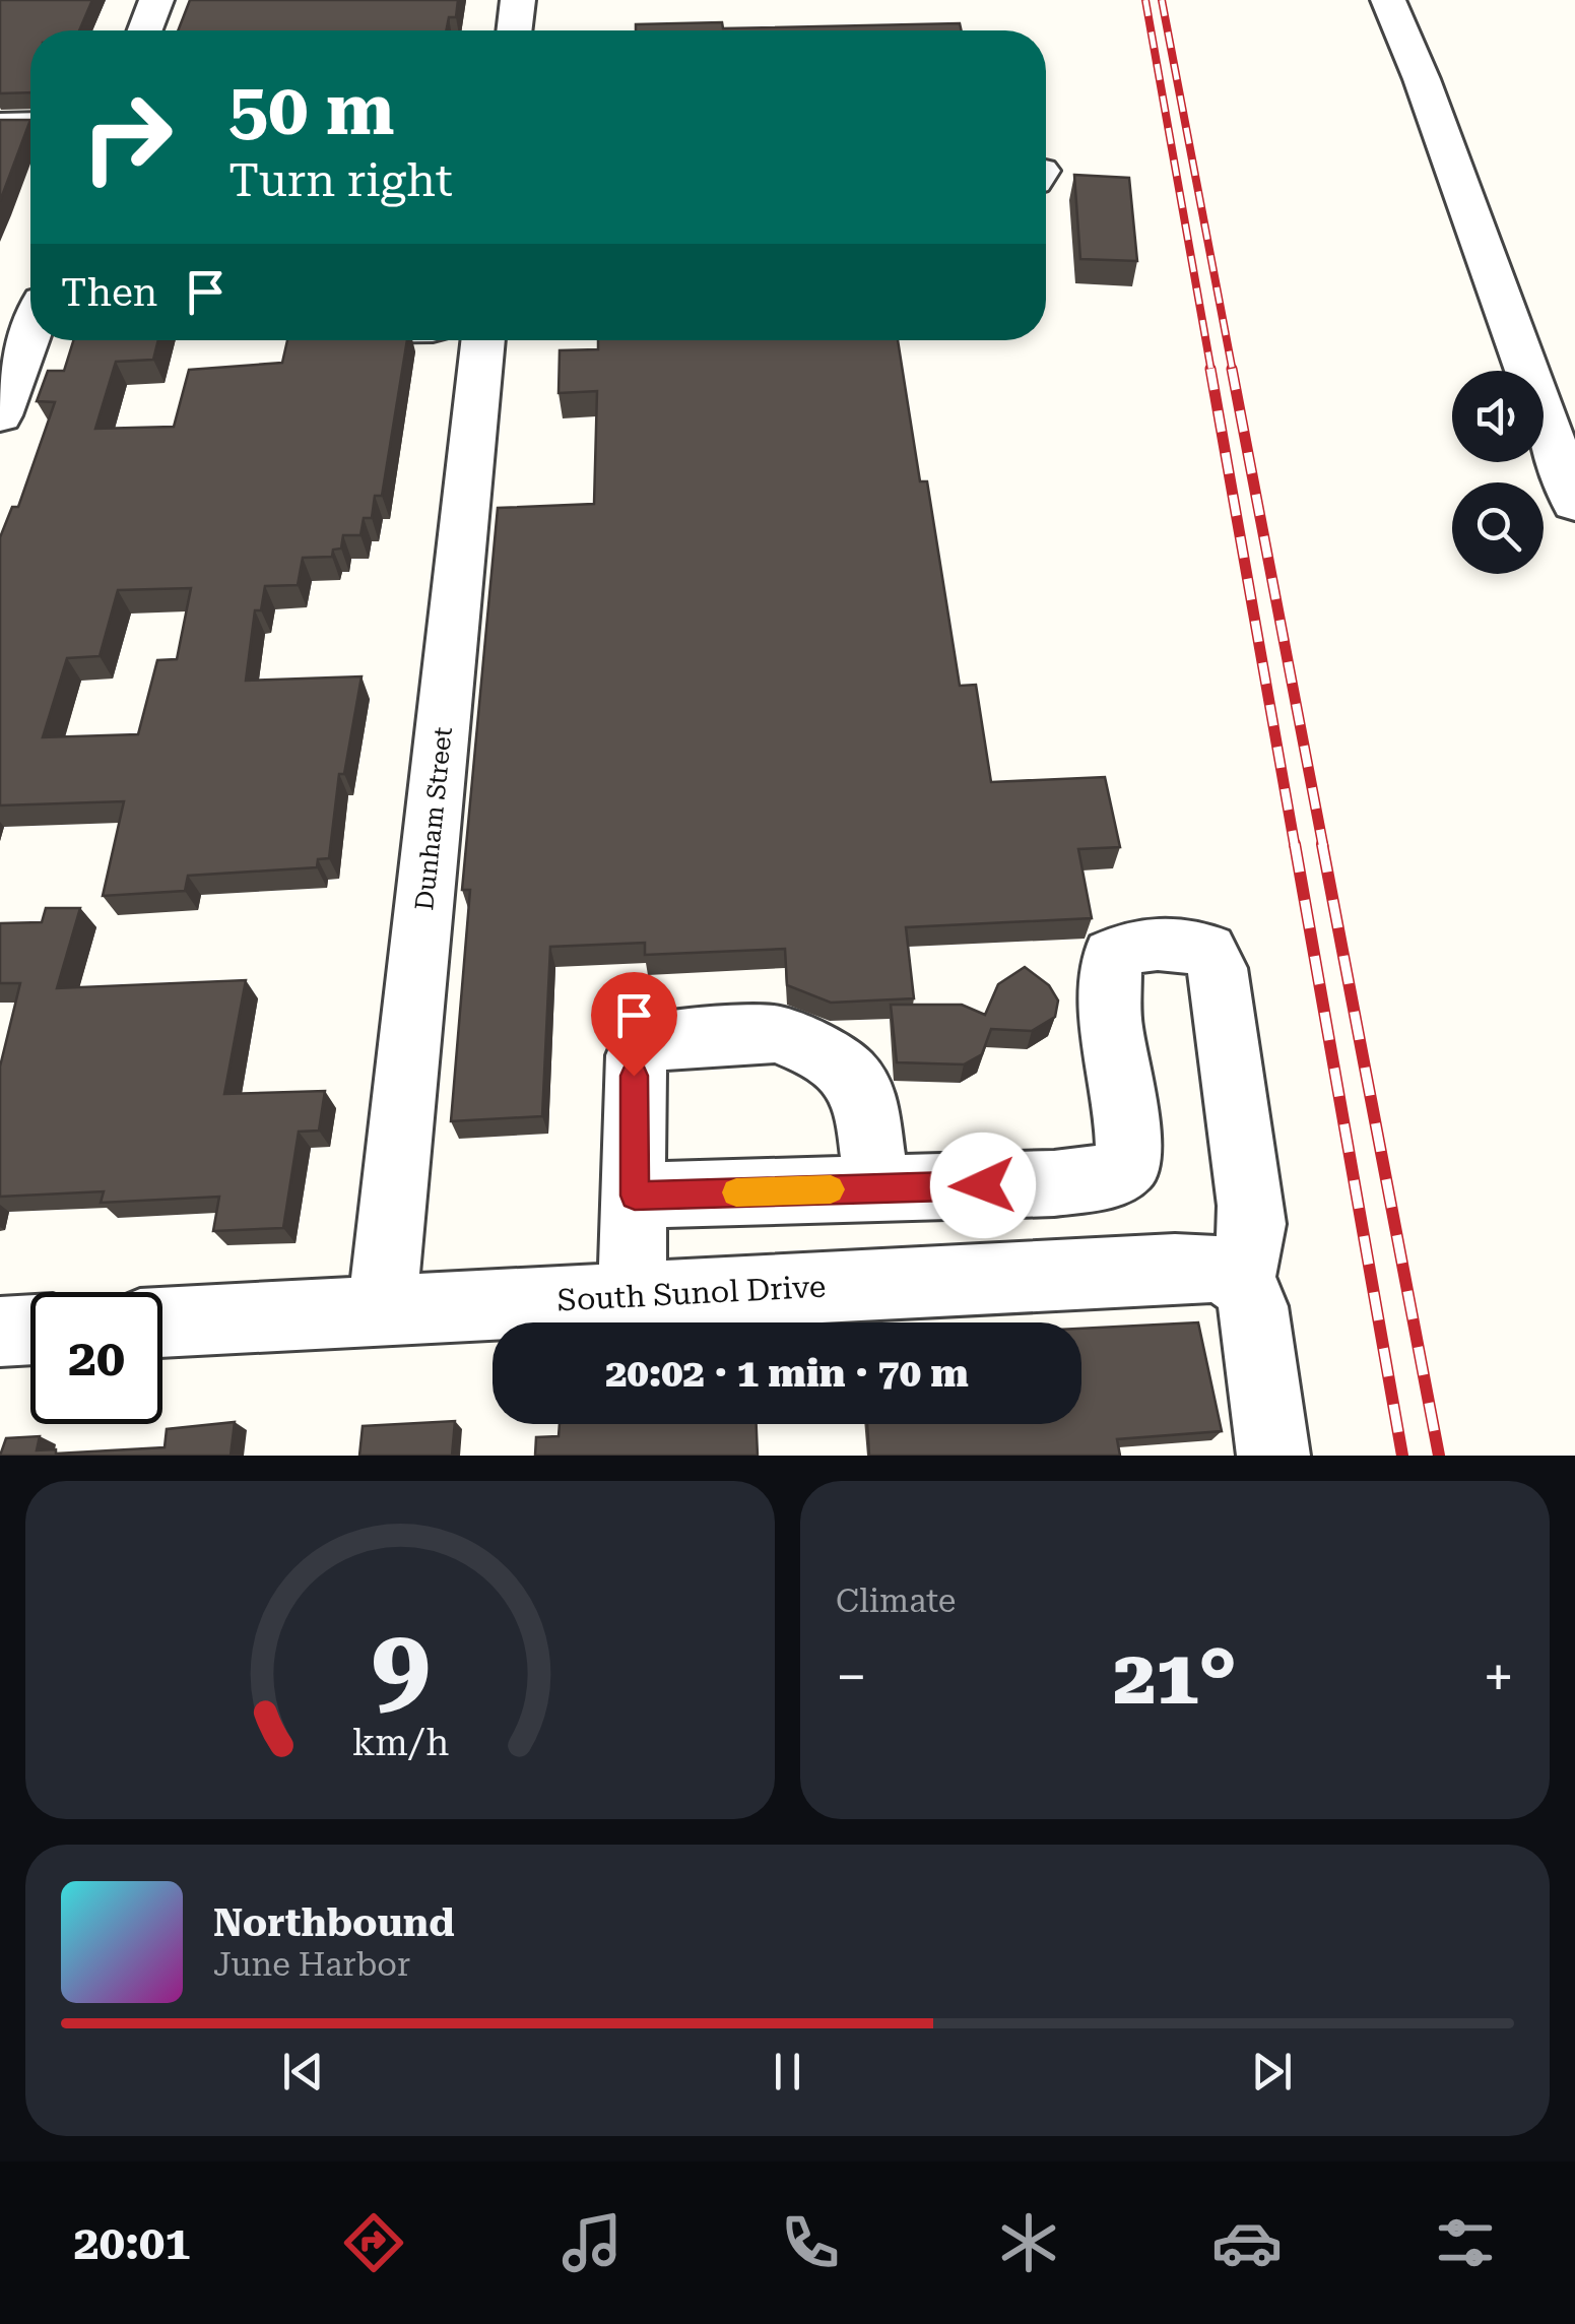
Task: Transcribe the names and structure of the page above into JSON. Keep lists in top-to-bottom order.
{
  "streets": {
    "street": ["Dunham Street", "South Sunol Drive"]
  },
  "crossings": [
    ["Dunham Street", "South Sunol Drive"]
  ],
  "page": {
    "turn": ["50 m", "Turn right"],
    "then": "Then",
    "limit": "20",
    "trip": "20:02 · 1 min · 70 m",
    "tile": "Climate",
    "heat": ["−", "21°", "+"],
    "song": ["Northbound", "June Harbor"],
    "tabs": "20:01",
    "gauge": ["9", "km/h"]
  }
}
